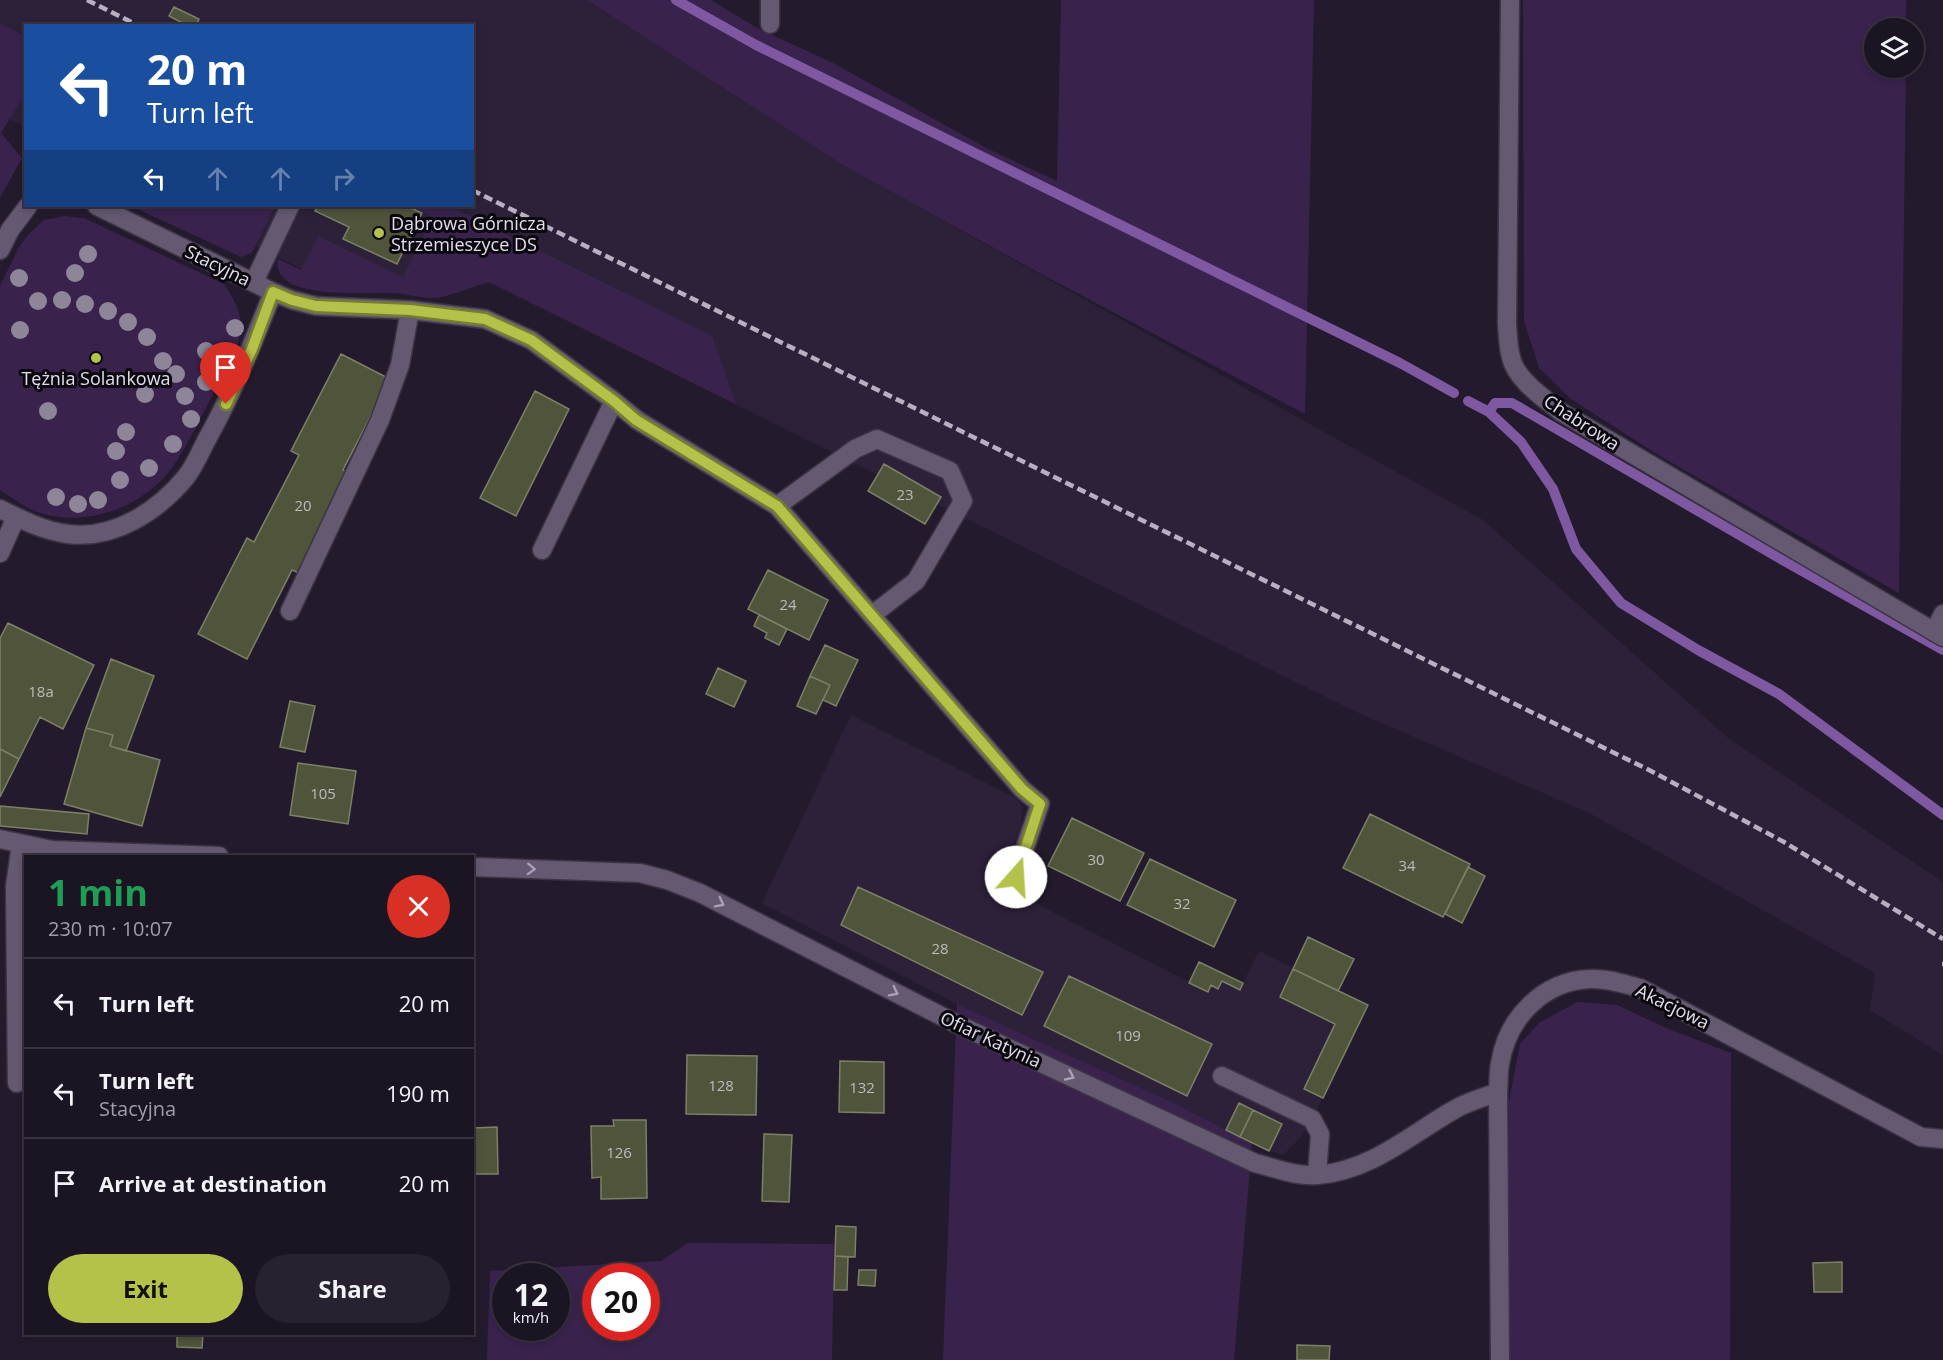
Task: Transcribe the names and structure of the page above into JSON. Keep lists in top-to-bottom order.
{
  "streets": {
    "street": [
      "Stacyjna",
      "Chabrowa",
      "Akacjowa",
      "Ofiar Katynia"
    ]
  },
  "crossings": [
    ["Akacjowa", "Ofiar Katynia"]
  ],
  "one_way": ["Ofiar Katynia"],
  "places": ["Dąbrowa Górnicza Strzemieszyce DS", "Tężnia Solankowa"],
  "house_numbers": [
    "23",
    "20",
    "24",
    "18a",
    "105",
    "30",
    "34",
    "32",
    "28",
    "109",
    "128",
    "132",
    "126"
  ],
  "page": {
    "turn": ["20 m", "Turn left"],
    "heading": ["1 min", "230 m · 10:07"],
    "list": [
      {
        "name": "Turn left",
        "value": "20 m"
      },
      {
        "name": "Turn left",
        "note": "Stacyjna",
        "value": "190 m"
      },
      {
        "name": "Arrive at destination",
        "value": "20 m"
      }
    ],
    "buttons": ["Exit", "Share"],
    "speed": "12 km/h",
    "limit": "20"
  }
}
